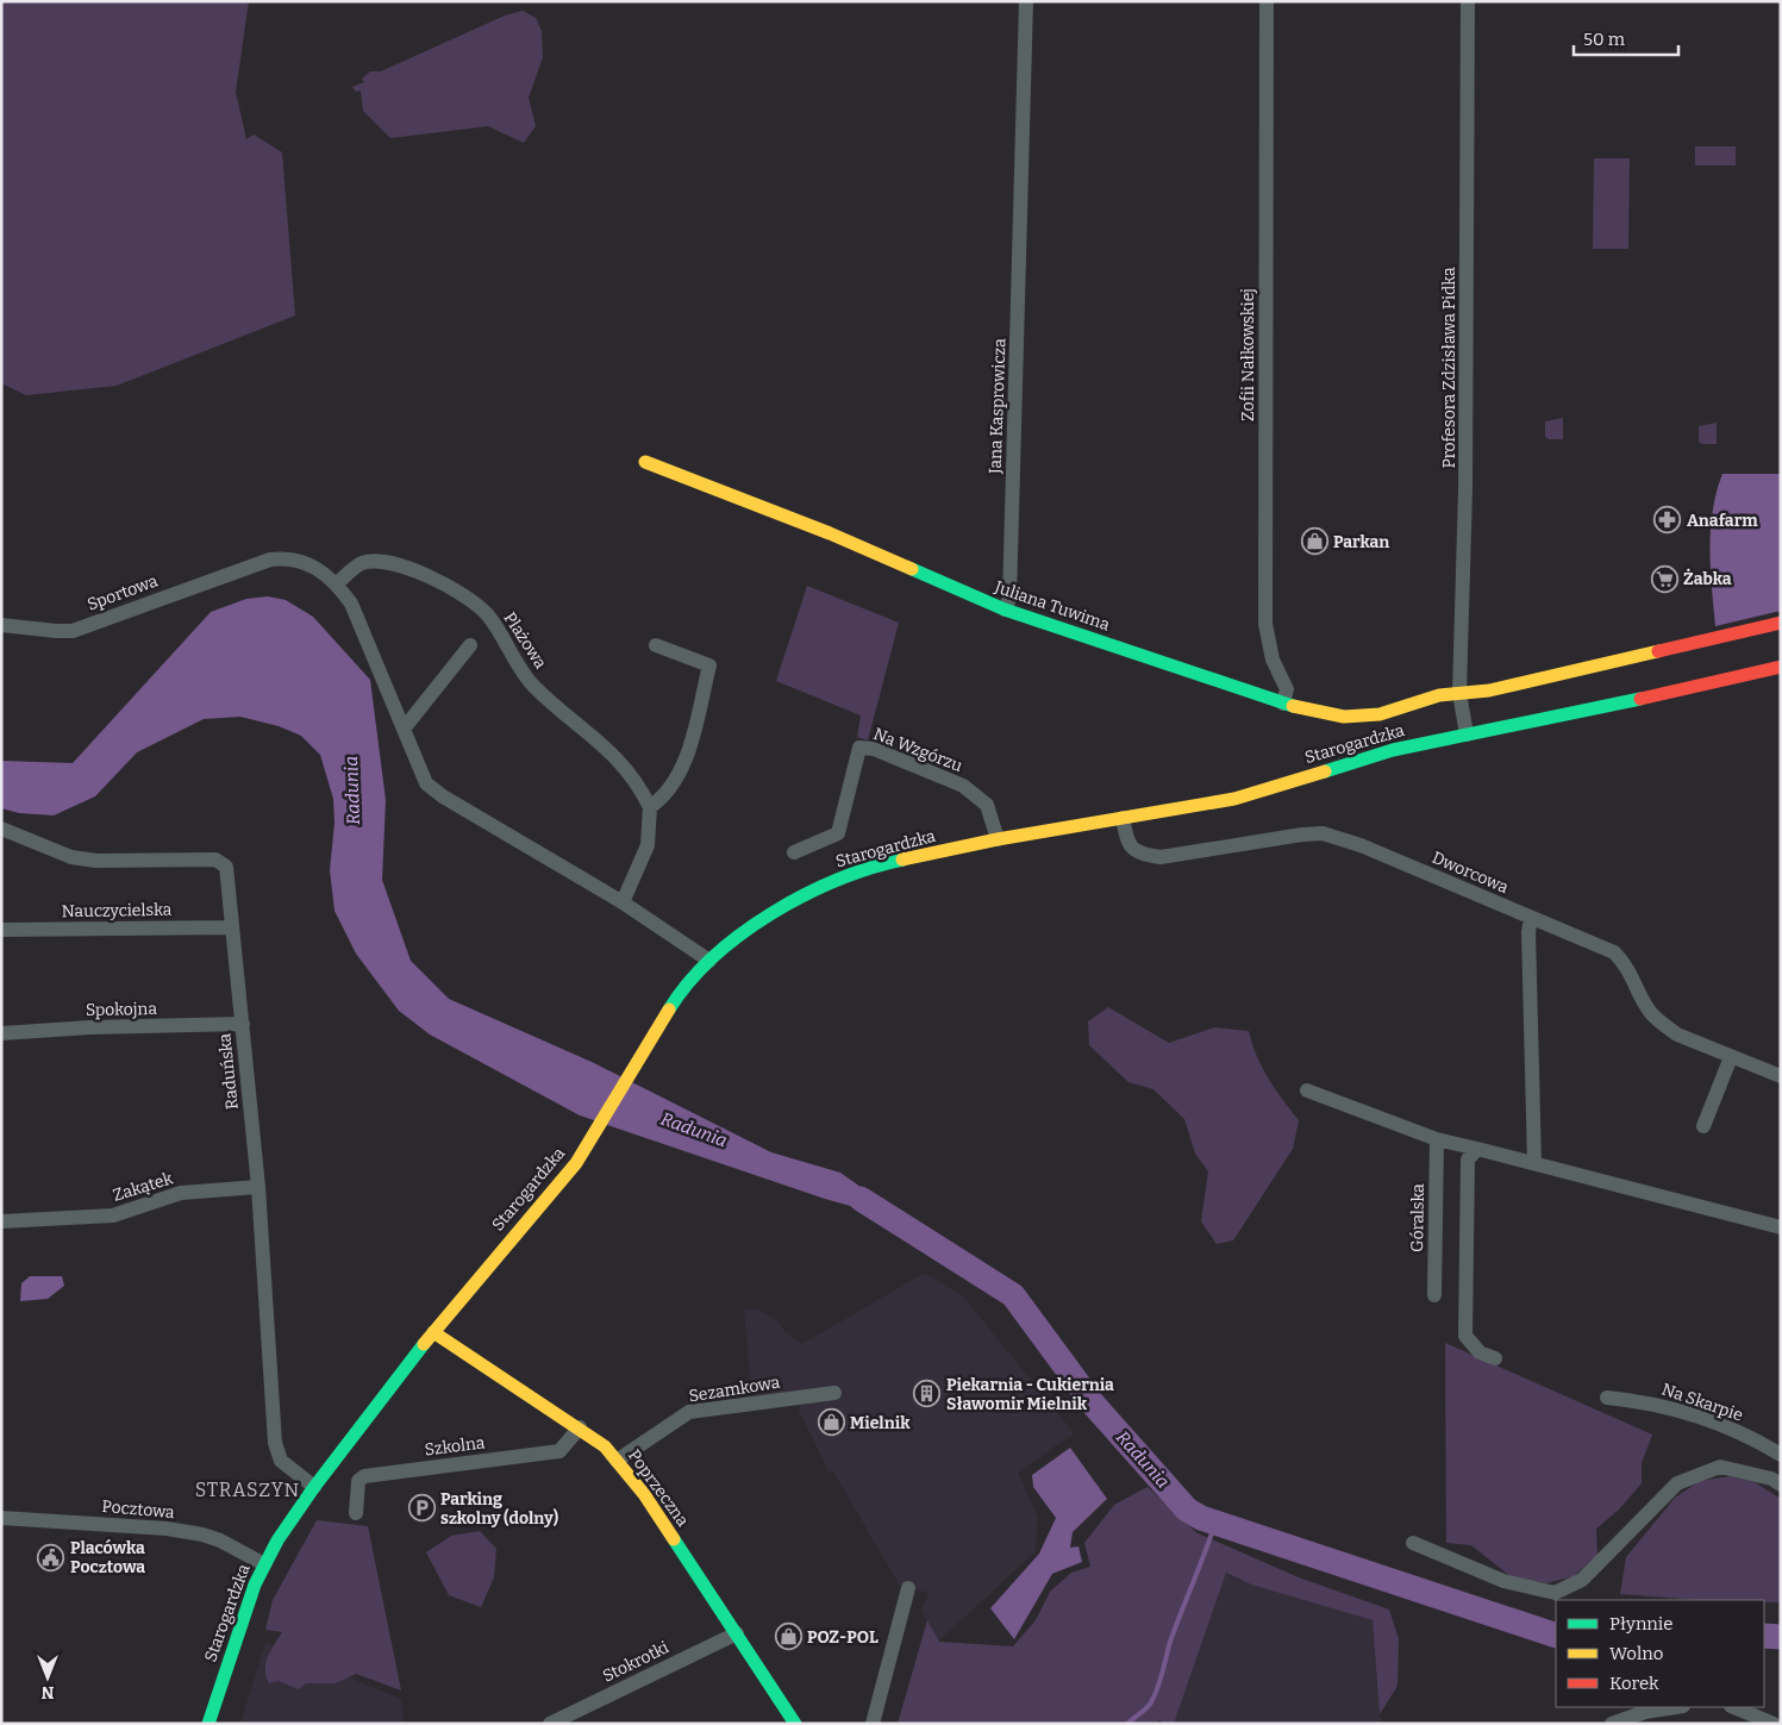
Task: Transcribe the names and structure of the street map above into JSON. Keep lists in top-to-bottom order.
{
  "streets": {
    "main road": ["Juliana Tuwima", "Starogardzka", "Poprzeczna"],
    "street": [
      "Zofii Nałkowskiej",
      "Profesora Zdzisława Pidka",
      "Jana Kasprowicza",
      "Sportowa",
      "Plażowa",
      "Na Wzgórzu",
      "Dworcowa",
      "Nauczycielska",
      "Spokojna",
      "Raduńska",
      "Zakątek",
      "Góralska",
      "Sezamkowa",
      "Na Skarpie",
      "Szkolna",
      "Pocztowa",
      "Stokrotki"
    ]
  },
  "crossings": [
    ["Zofii Nałkowskiej", "Juliana Tuwima"],
    ["Profesora Zdzisława Pidka", "Juliana Tuwima"],
    ["Profesora Zdzisława Pidka", "Starogardzka"],
    ["Jana Kasprowicza", "Juliana Tuwima"],
    ["Sportowa", "Plażowa"],
    ["Starogardzka", "Na Wzgórzu"],
    ["Starogardzka", "Dworcowa"],
    ["Starogardzka", "Raduńska"],
    ["Starogardzka", "Poprzeczna"],
    ["Starogardzka", "Pocztowa"],
    ["Nauczycielska", "Raduńska"],
    ["Spokojna", "Raduńska"],
    ["Raduńska", "Zakątek"],
    ["Sezamkowa", "Poprzeczna"],
    ["Szkolna", "Poprzeczna"],
    ["Poprzeczna", "Stokrotki"]
  ],
  "districts": ["STRASZYN"],
  "water": ["Radunia"],
  "places": {
    "pharmacy": ["Anafarm"],
    "shop": ["Parkan", "Mielnik", "POZ-POL"],
    "supermarket": ["Żabka"],
    "building": ["Piekarnia - Cukiernia Sławomir Mielnik"],
    "parking": ["Parking szkolny (dolny)"],
    "public building": ["Placówka Pocztowa"]
  },
  "legend": ["Płynnie", "Wolno", "Korek"],
  "scale_bar": "50 m",
  "north": "bottom"
}
